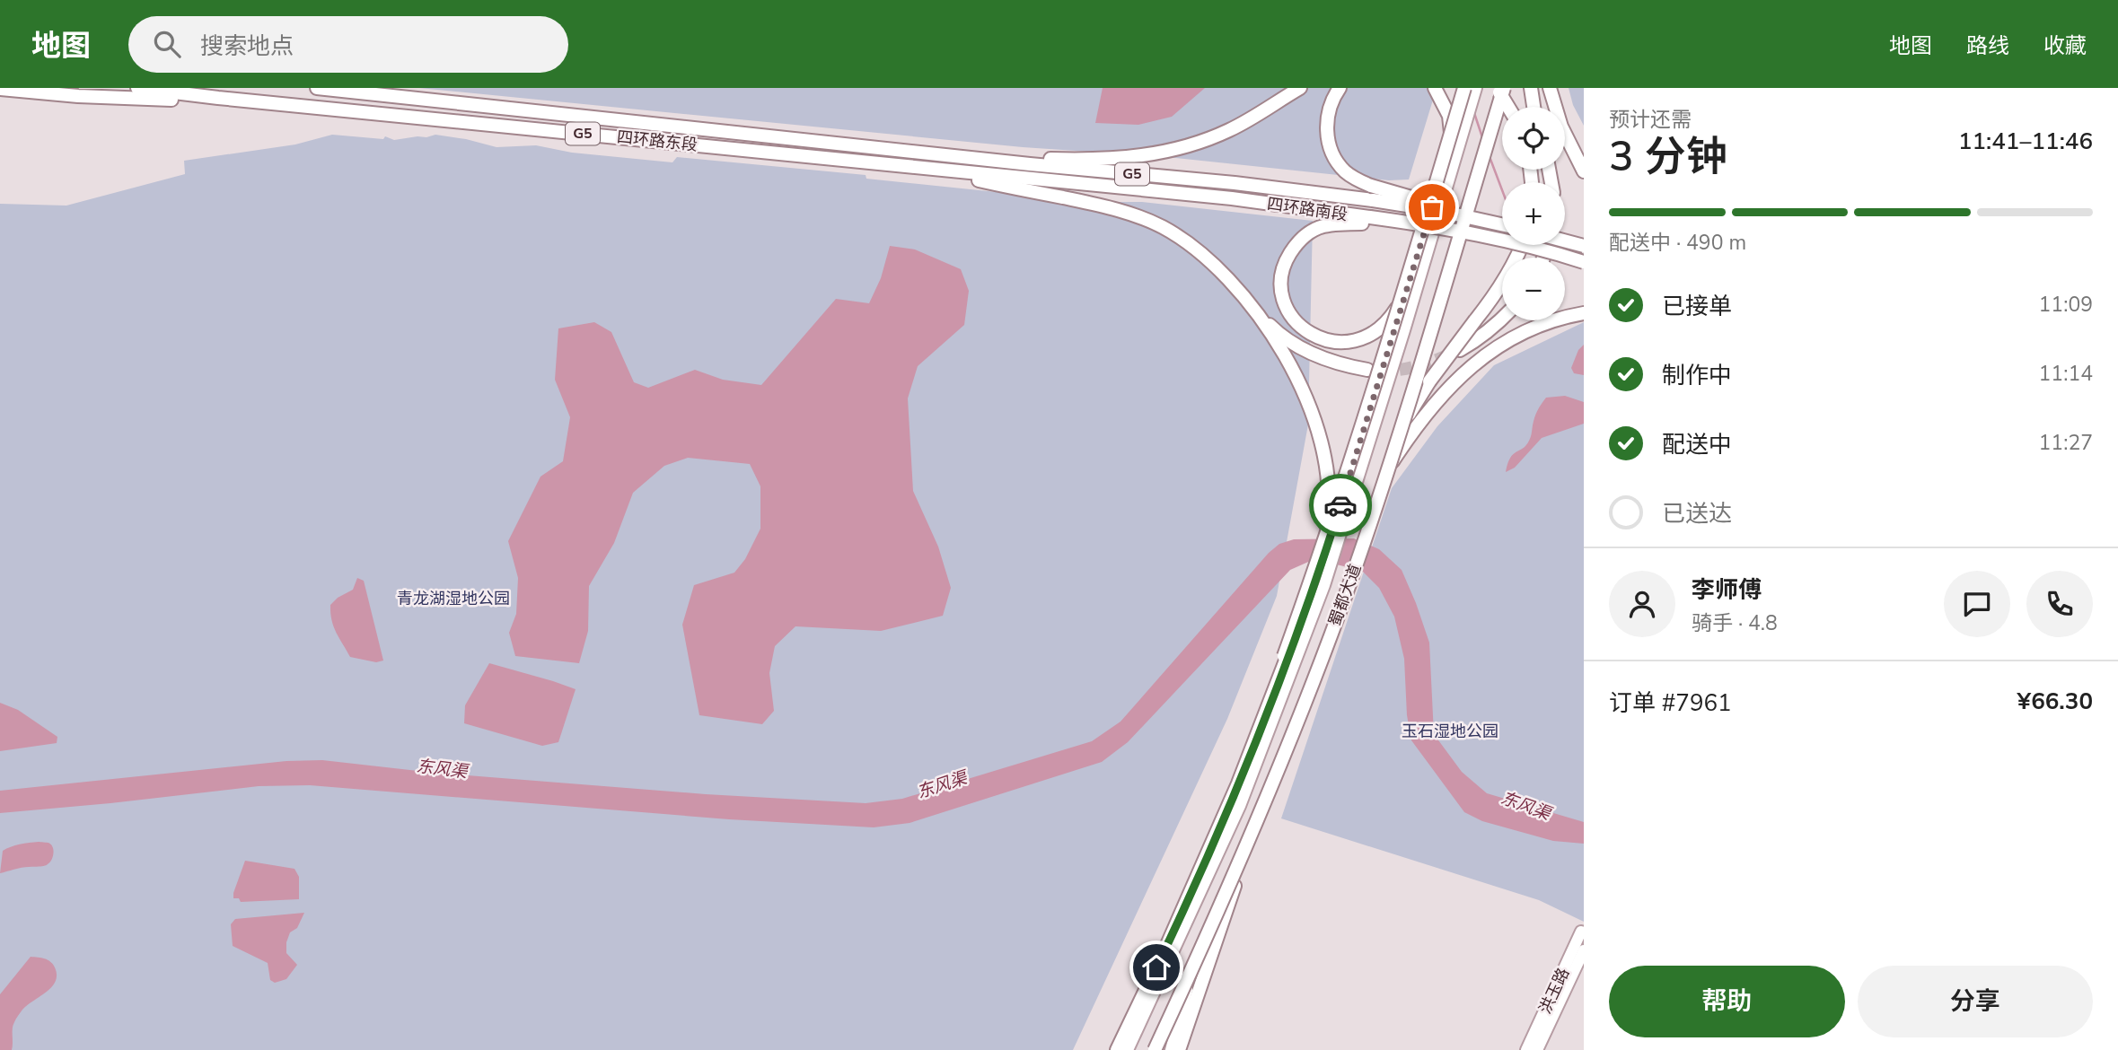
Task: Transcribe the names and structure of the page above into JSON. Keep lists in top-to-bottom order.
{
  "streets": {
    "highway": [
      "G5",
      "四环路东段",
      "四环路南段",
      "蜀都大道"
    ],
    "main road": ["洪玉路"]
  },
  "crossings": [
    ["四环路东段", "四环路南段"]
  ],
  "water": ["东风渠"],
  "parks": ["青龙湖湿地公园", "玉石湿地公园"],
  "page": {
    "header": "地图",
    "search": "搜索地点",
    "nav": ["地图", "路线", "收藏"],
    "heading": ["3 分钟", "预计还需", "11:41–11:46"],
    "panel": [
      "李师傅",
      "骑手 · 4.8",
      "订单 #7961",
      "¥66.30"
    ],
    "map_buttons": ["+", "−"],
    "bar": "配送中 · 490 m",
    "list": [
      ["已接单", "11:09"],
      ["制作中", "11:14"],
      ["配送中", "11:27"],
      "已送达"
    ],
    "buttons": ["帮助", "分享"]
  }
}
